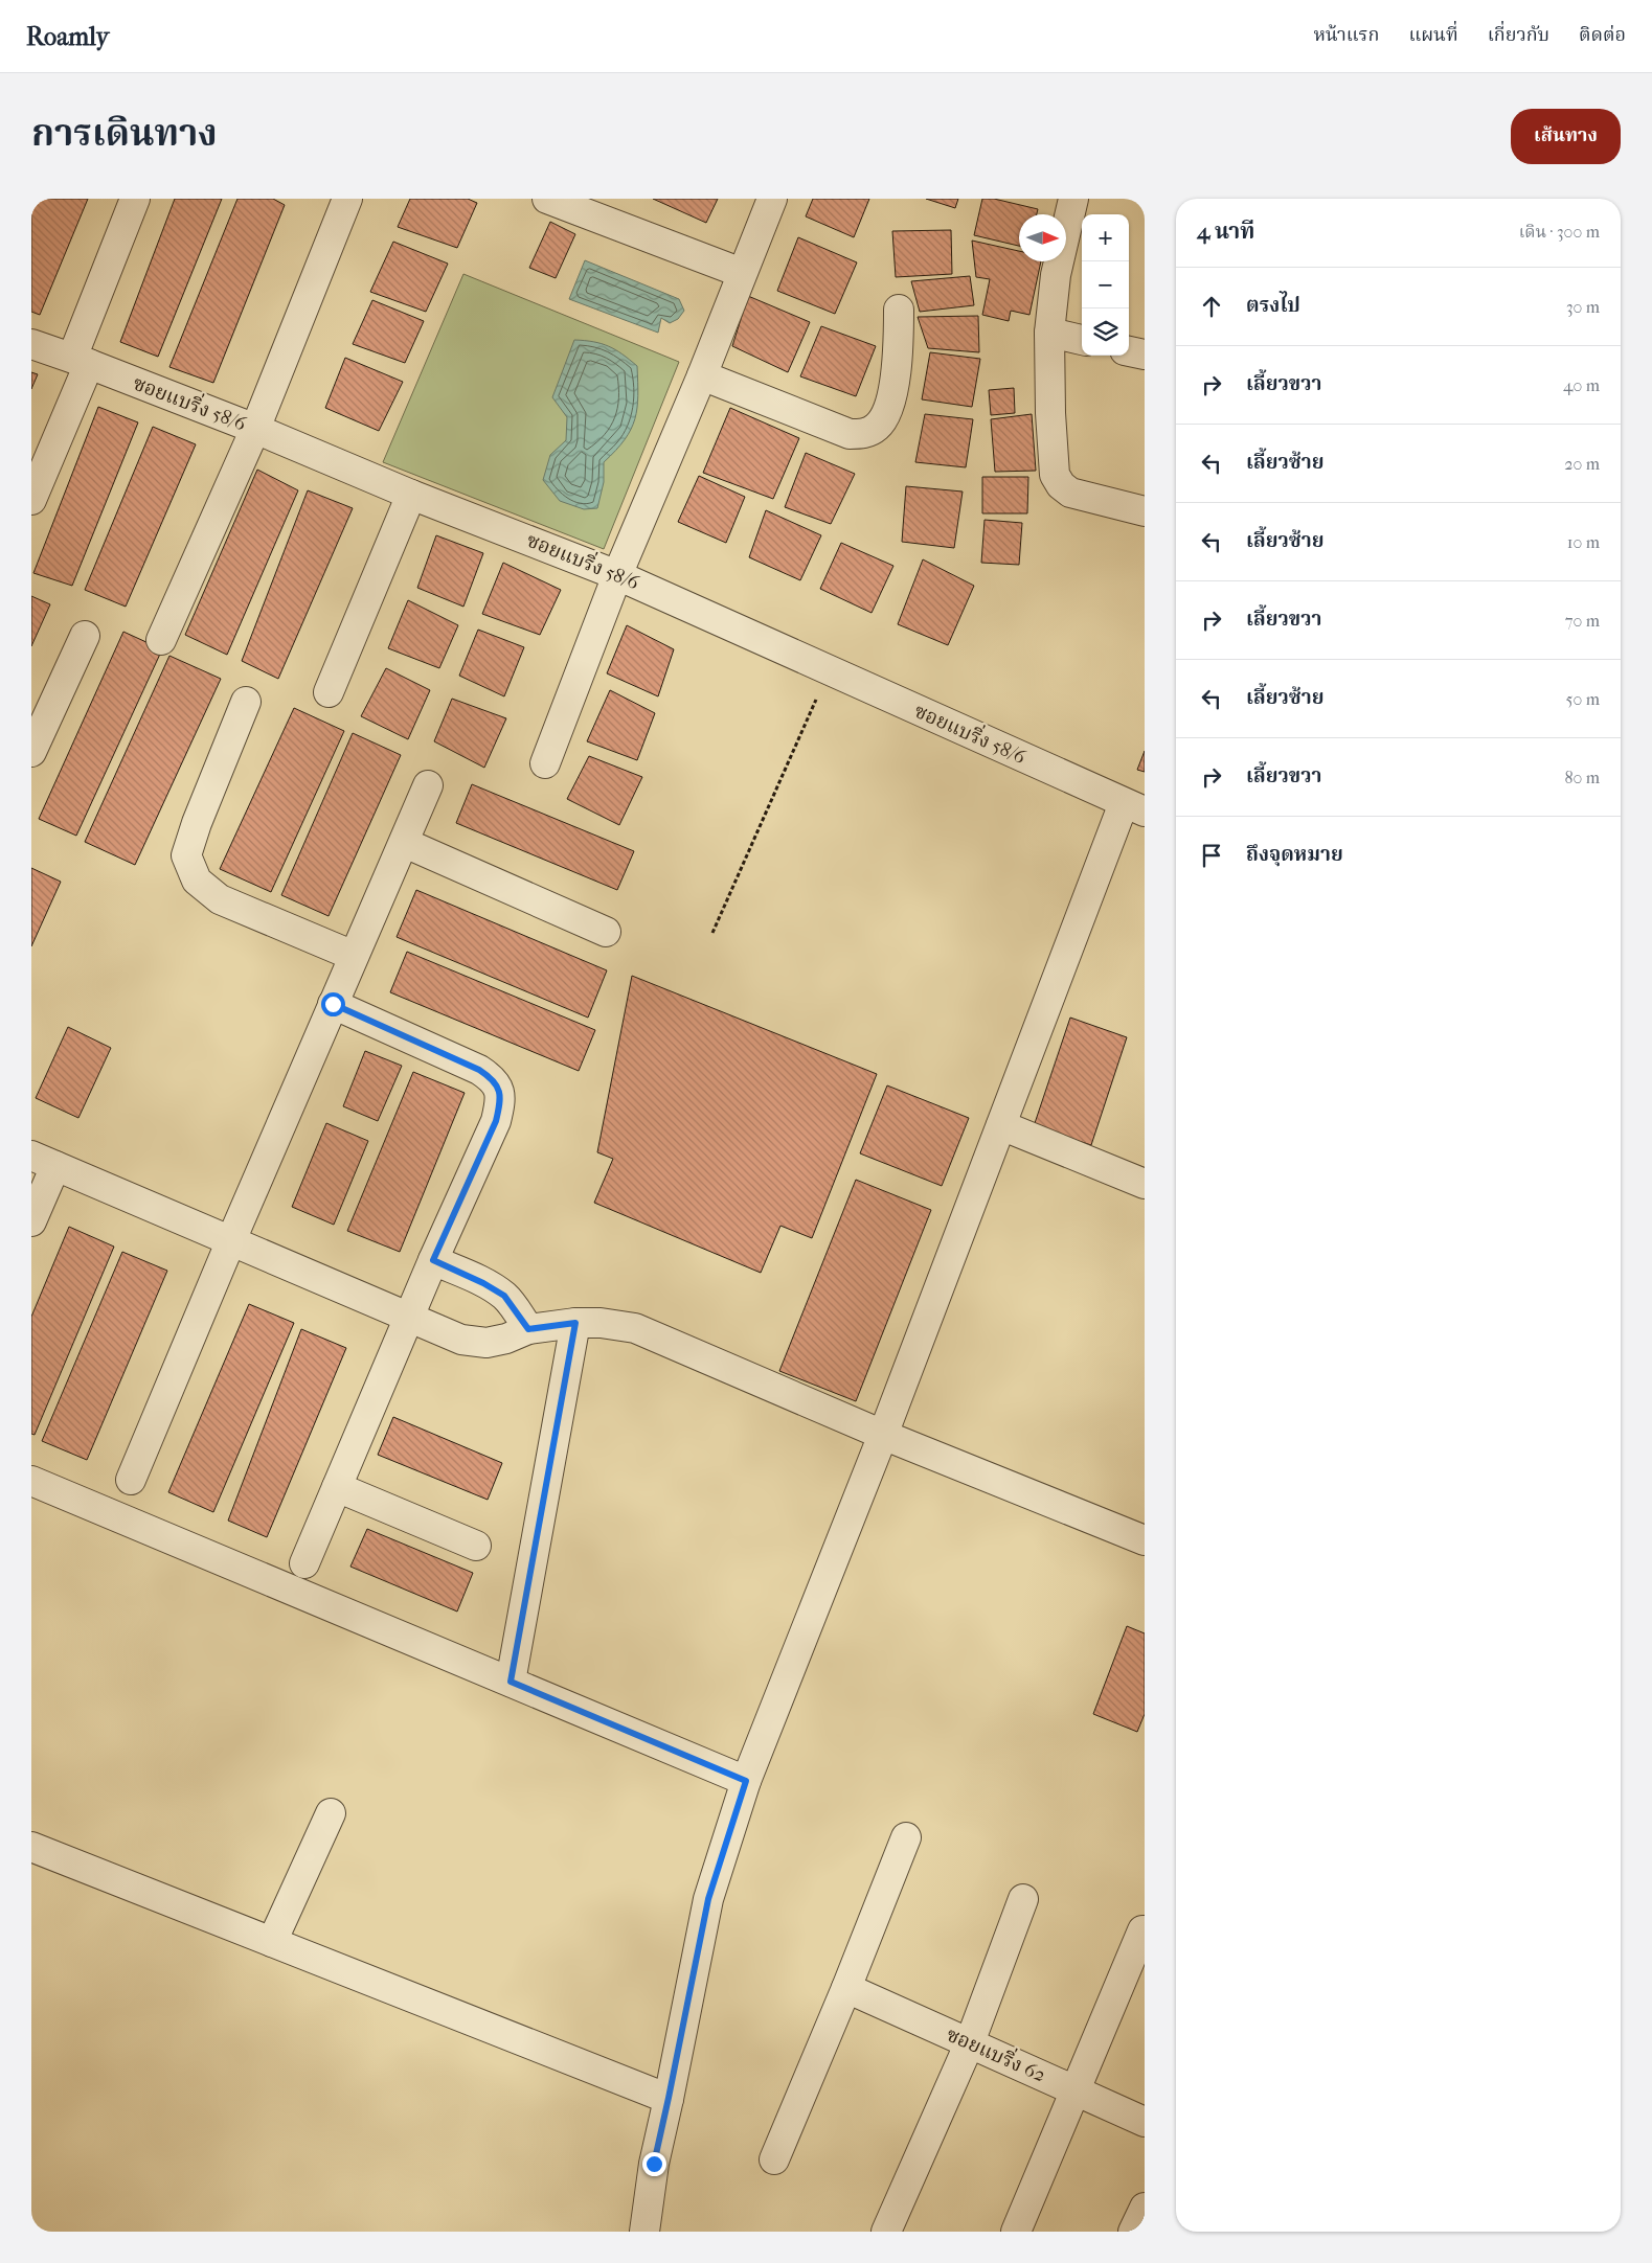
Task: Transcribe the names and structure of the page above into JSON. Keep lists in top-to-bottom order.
{
  "streets": {
    "street": ["ซอยแบริ่ง 58/6", "ซอยแบริ่ง 62"]
  },
  "north": "right",
  "page": {
    "header": "Roamly",
    "nav": [
      "หน้าแรก",
      "แผนที่",
      "เกี่ยวกับ",
      "ติดต่อ"
    ],
    "title": "การเดินทาง",
    "buttons": "เส้นทาง",
    "heading": ["4 นาที", "เดิน · 300 m"],
    "map_buttons": ["+", "−"],
    "list": [
      ["ตรงไป", "30 m"],
      ["เลี้ยวขวา", "40 m"],
      ["เลี้ยวซ้าย", "20 m"],
      ["เลี้ยวซ้าย", "10 m"],
      ["เลี้ยวขวา", "70 m"],
      ["เลี้ยวซ้าย", "50 m"],
      ["เลี้ยวขวา", "80 m"],
      "ถึงจุดหมาย"
    ]
  }
}
